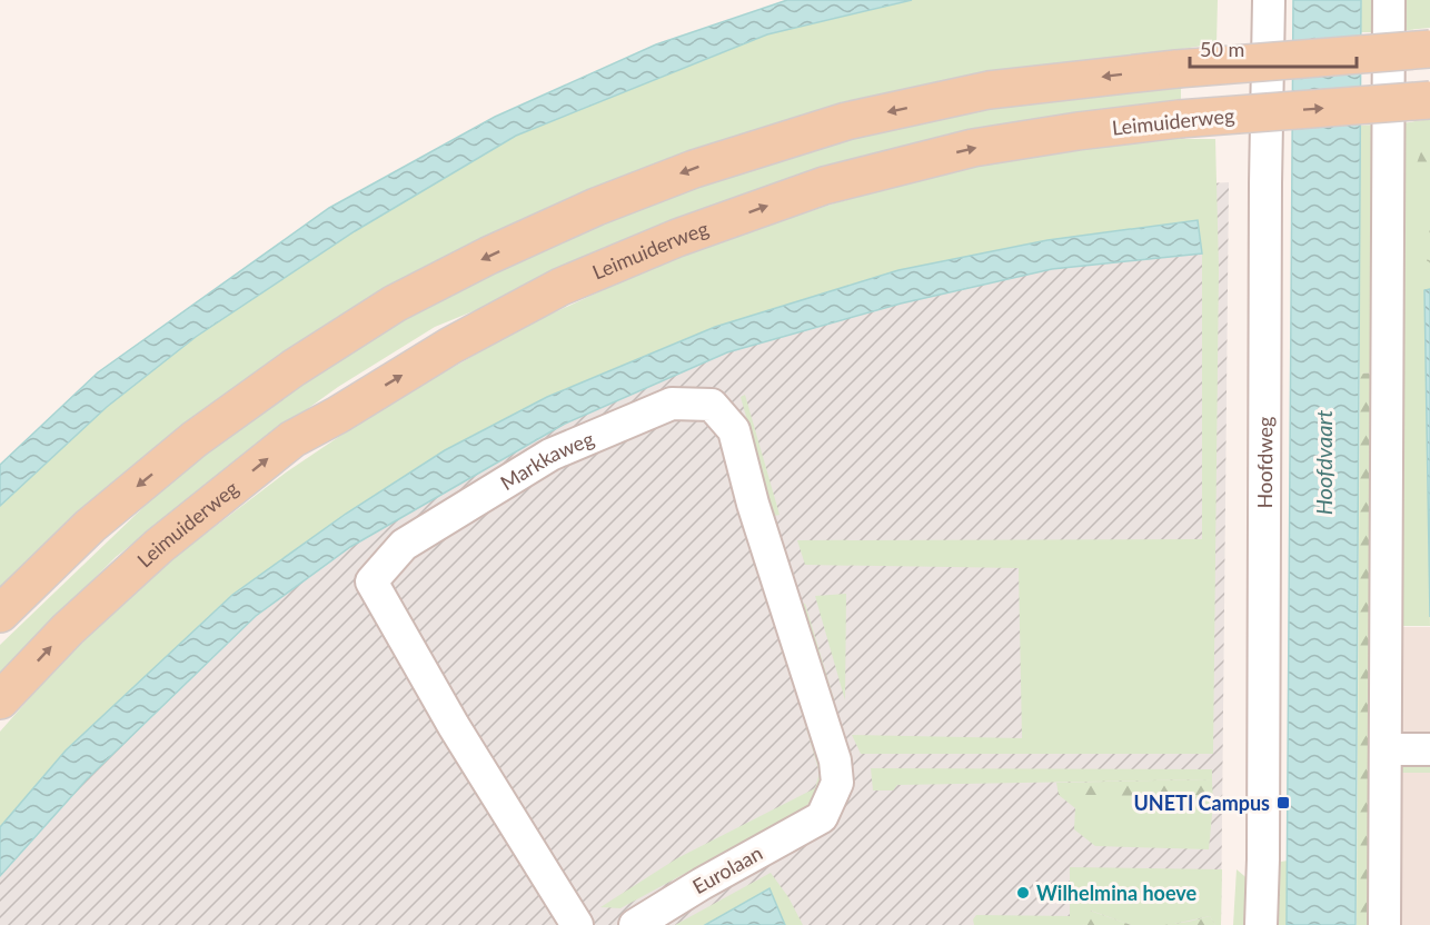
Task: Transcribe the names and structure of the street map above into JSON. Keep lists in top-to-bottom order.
{
  "streets": {
    "main road": ["Leimuiderweg"],
    "street": ["Markkaweg", "Hoofdweg", "Eurolaan"]
  },
  "crossings": [
    ["Markkaweg", "Eurolaan"]
  ],
  "water": ["Hoofdvaart"],
  "places": {
    "transit": ["UNETI Campus"],
    "other": ["Wilhelmina hoeve"]
  },
  "scale_bar": "50 m"
}
